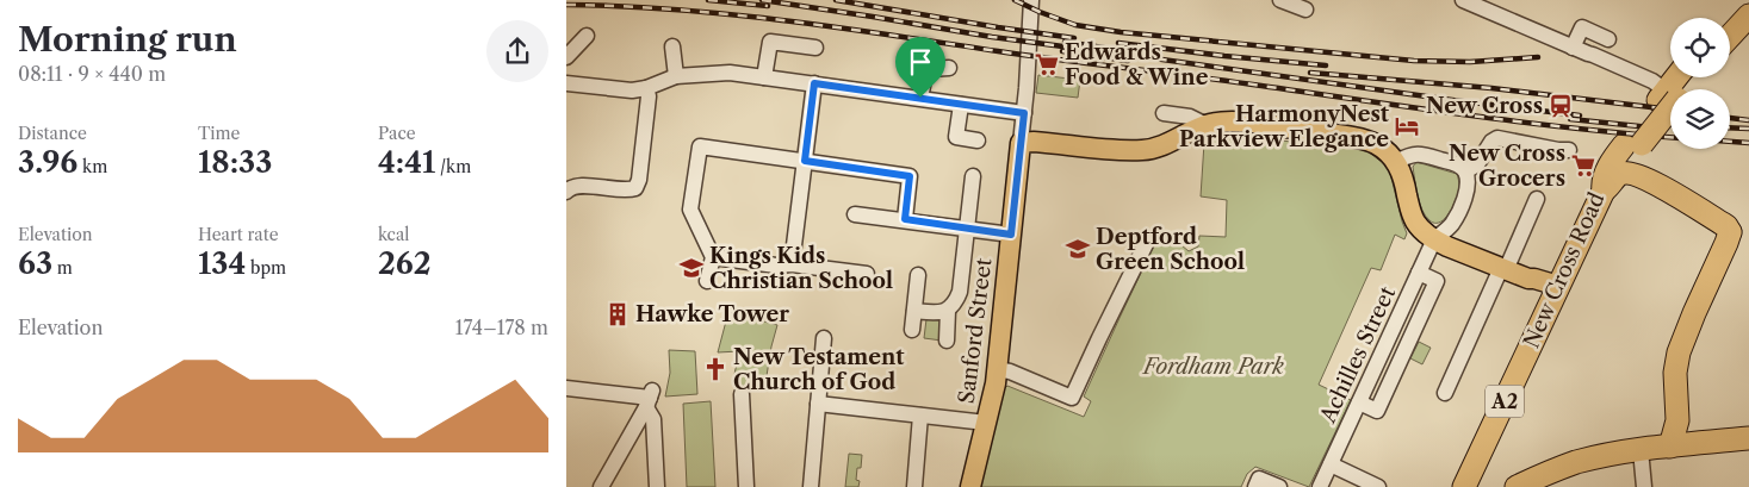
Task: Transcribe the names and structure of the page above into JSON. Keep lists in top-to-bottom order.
{
  "streets": {
    "highway": ["New Cross Road", "A2"],
    "main road": ["Sanford Street"],
    "street": ["Achilles Street"]
  },
  "crossings": [
    ["New Cross Road", "A2"]
  ],
  "parks": ["Fordham Park"],
  "places": {
    "supermarket": ["Edwards Food & Wine", "New Cross Grocers"],
    "station": ["New Cross"],
    "hotel": ["HarmonyNest Parkview Elegance"],
    "school or university": ["Deptford Green School", "Kings Kids Christian School"],
    "building": ["Hawke Tower"],
    "church": ["New Testament Church of God"]
  },
  "page": {
    "heading": ["Morning run", "08:11 · 9 × 440 m"],
    "stats": [
      ["Distance", "3.96 km"],
      ["Time", "18:33"],
      ["Pace", "4:41 /km"],
      ["Elevation", "63 m"],
      ["Heart rate", "134 bpm"],
      ["kcal", "262"]
    ],
    "chart": ["Elevation", "174–178 m"]
  }
}
